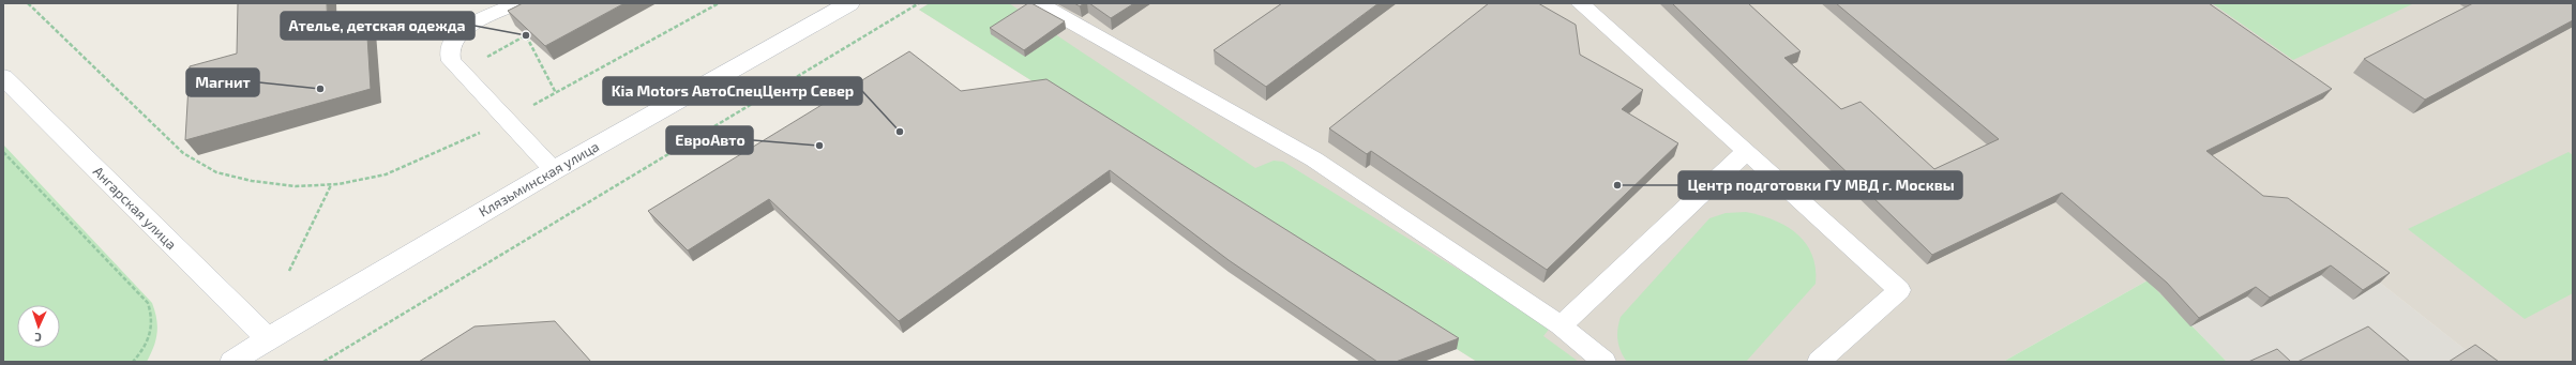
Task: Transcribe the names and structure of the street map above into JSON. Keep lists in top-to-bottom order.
{
  "streets": {
    "street": ["Клязьминская улица", "Ангарская улица"]
  },
  "crossings": [
    ["Клязьминская улица", "Ангарская улица"]
  ],
  "places": [
    "Ателье, детская одежда",
    "Магнит",
    "Kia Motors АвтоСпецЦентр Север",
    "ЕвроАвто",
    "Центр подготовки ГУ МВД г. Москвы"
  ],
  "north": "bottom"
}
